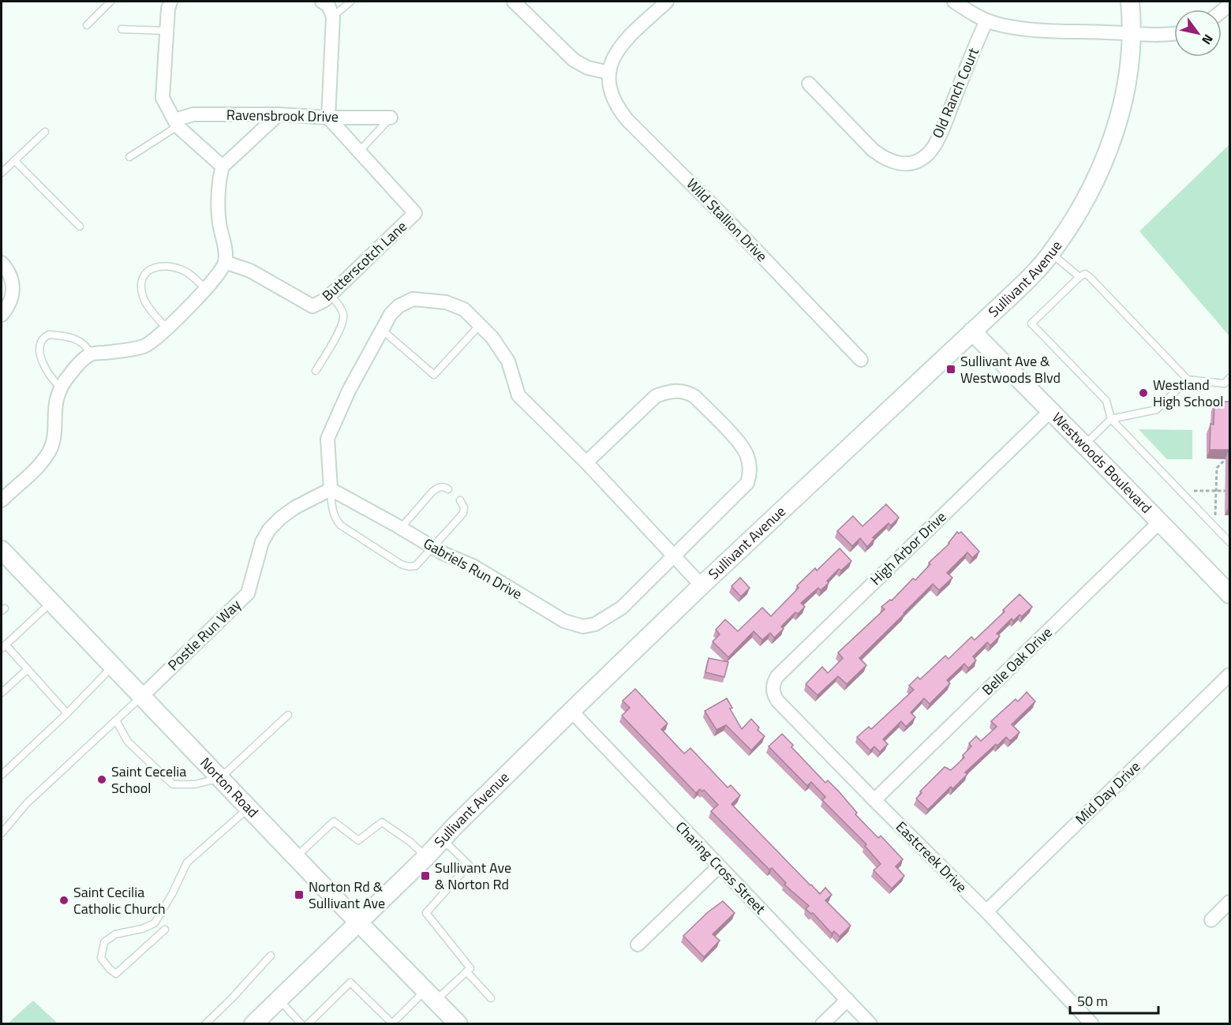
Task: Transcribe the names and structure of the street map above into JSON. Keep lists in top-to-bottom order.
{
  "streets": {
    "street": [
      "Old Ranch Court",
      "Ravensbrook Drive",
      "Wild Stallion Drive",
      "Butterscotch Lane",
      "Sullivant Avenue",
      "Westwoods Boulevard",
      "High Arbor Drive",
      "Gabriels Run Drive",
      "Postle Run Way",
      "Belle Oak Drive",
      "Norton Road",
      "Mid Day Drive",
      "Eastcreek Drive",
      "Charing Cross Street"
    ]
  },
  "crossings": [
    ["Ravensbrook Drive", "Butterscotch Lane"],
    ["Sullivant Avenue", "Westwoods Boulevard"],
    ["Sullivant Avenue", "Norton Road"],
    ["Sullivant Avenue", "Charing Cross Street"],
    ["Westwoods Boulevard", "High Arbor Drive"],
    ["Westwoods Boulevard", "Belle Oak Drive"],
    ["High Arbor Drive", "Eastcreek Drive"],
    ["Gabriels Run Drive", "Postle Run Way"],
    ["Postle Run Way", "Norton Road"],
    ["Belle Oak Drive", "Eastcreek Drive"],
    ["Mid Day Drive", "Eastcreek Drive"]
  ],
  "places": {
    "transit": ["Sullivant Ave & Westwoods Blvd", "Sullivant Ave & Norton Rd", "Norton Rd & Sullivant Ave"],
    "other": ["Westland High School", "Saint Cecelia School", "Saint Cecilia Catholic Church"]
  },
  "scale_bar": "50 m",
  "north": "bottom right"
}
